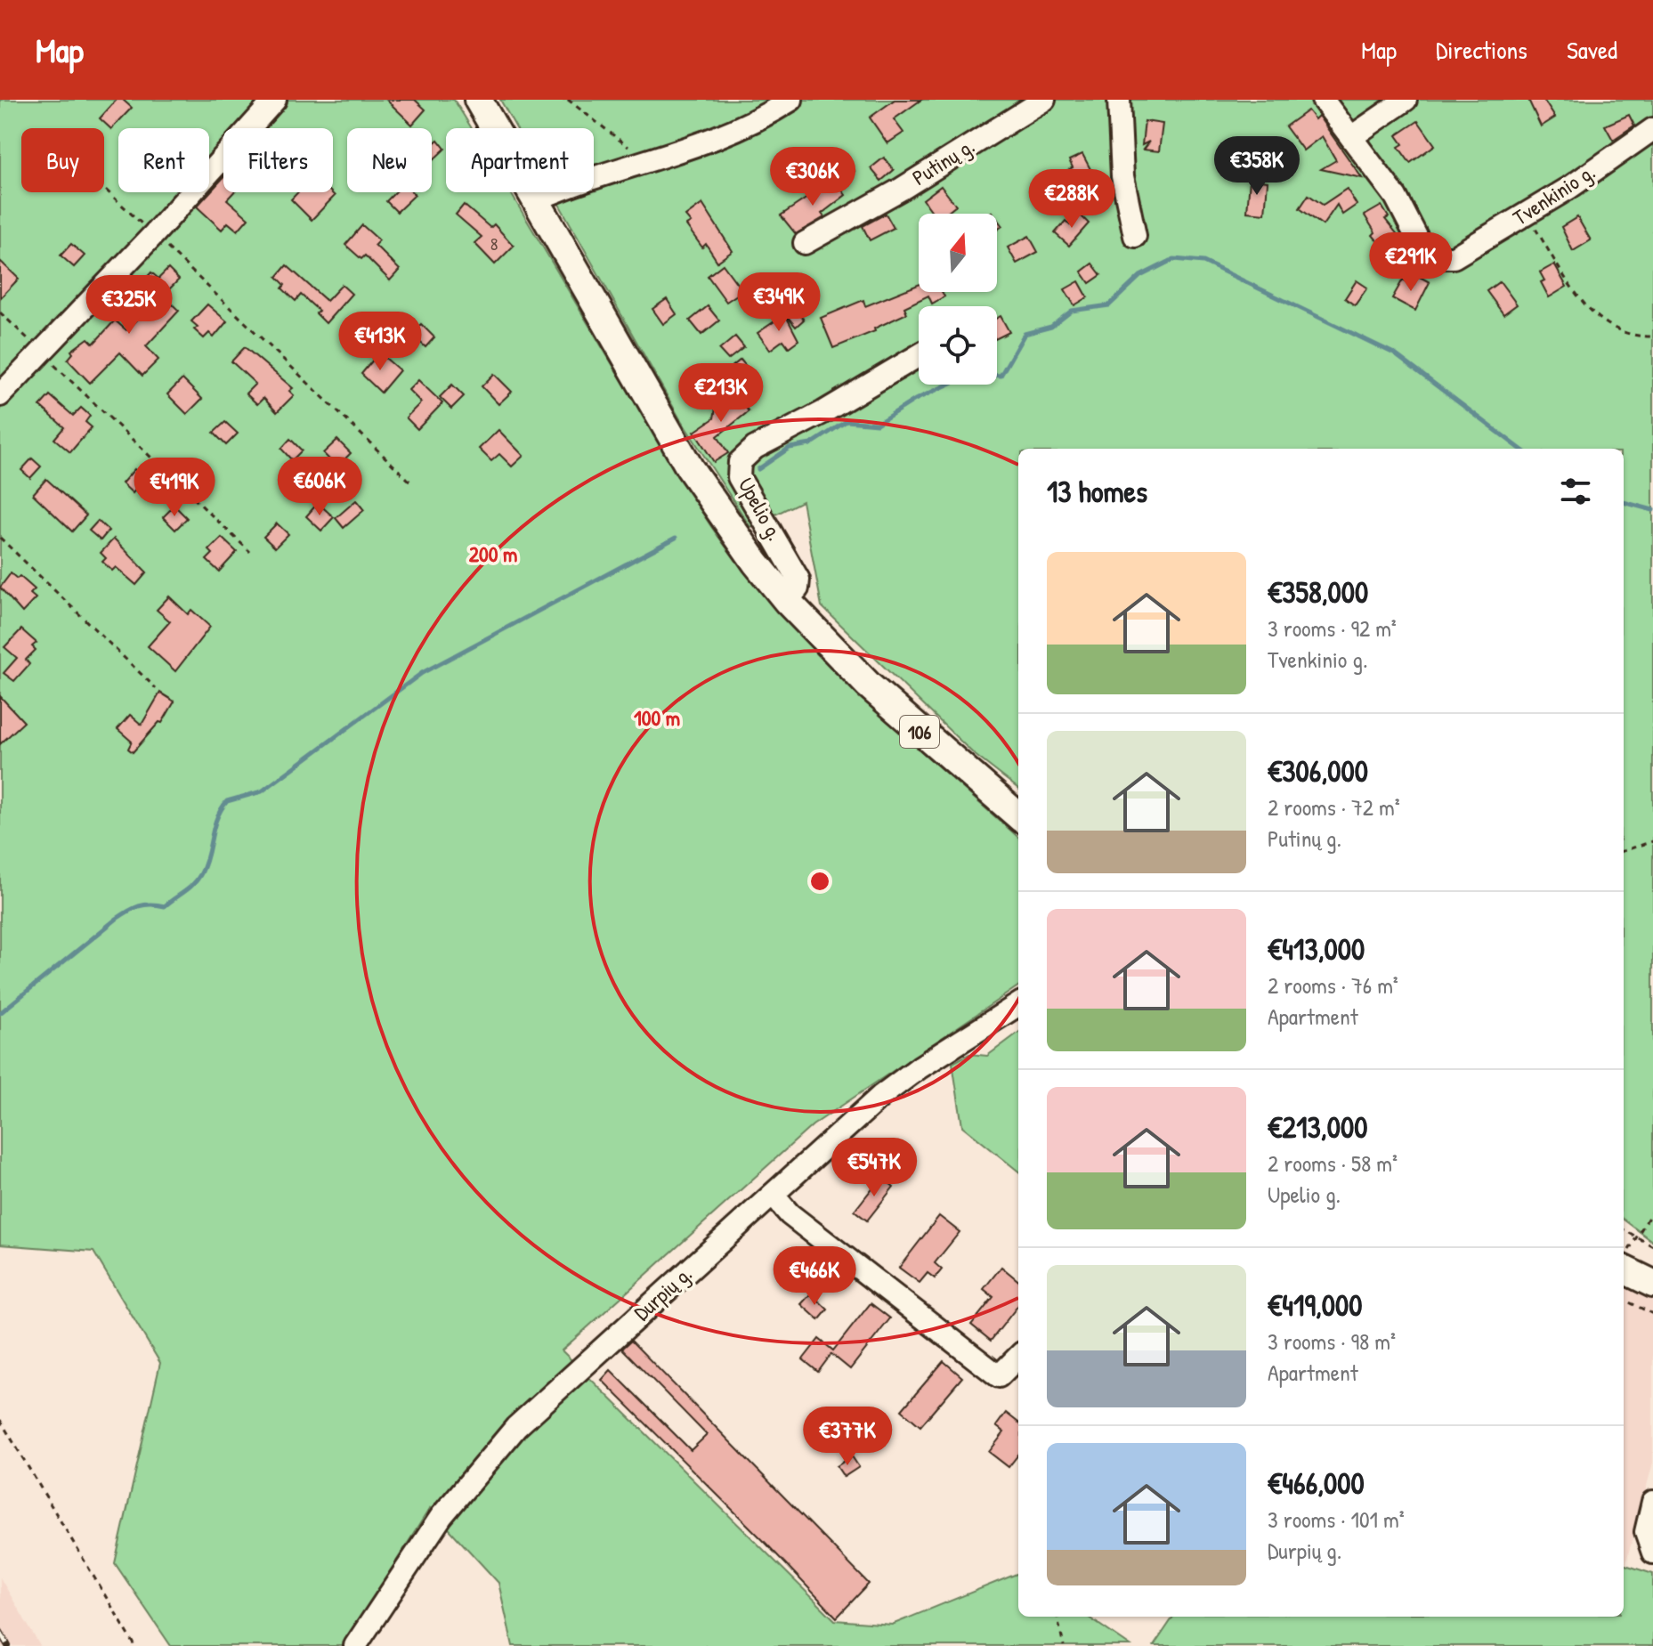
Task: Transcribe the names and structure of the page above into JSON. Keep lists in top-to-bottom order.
{
  "streets": {
    "main road": ["106"],
    "street": [
      "Putinų g.",
      "Tvenkinio g.",
      "Upelio g.",
      "Durpių g."
    ]
  },
  "crossings": [
    ["Upelio g.", "106"]
  ],
  "house_numbers": ["8"],
  "north": "top",
  "page": {
    "header": "Map",
    "nav": ["Map", "Directions", "Saved"],
    "chip": [
      "Buy",
      "Rent",
      "Filters",
      "New",
      "Apartment"
    ],
    "price": [
      "€358K",
      "€306K",
      "€288K",
      "€291K",
      "€349K",
      "€325K",
      "€413K",
      "€213K",
      "€606K",
      "€419K",
      "€547K",
      "€466K",
      "€377K"
    ],
    "heading": "13 homes",
    "list": [
      {
        "name": "€358,000",
        "note": "3 rooms · 92 m² · Tvenkinio g."
      },
      {
        "name": "€306,000",
        "note": "2 rooms · 72 m² · Putinų g."
      },
      {
        "name": "€413,000",
        "note": "2 rooms · 76 m² · Apartment"
      },
      {
        "name": "€213,000",
        "note": "2 rooms · 58 m² · Upelio g."
      },
      {
        "name": "€419,000",
        "note": "3 rooms · 98 m² · Apartment"
      },
      {
        "name": "€466,000",
        "note": "3 rooms · 101 m² · Durpių g."
      }
    ]
  },
  "rings": ["200 m", "100 m"]
}
